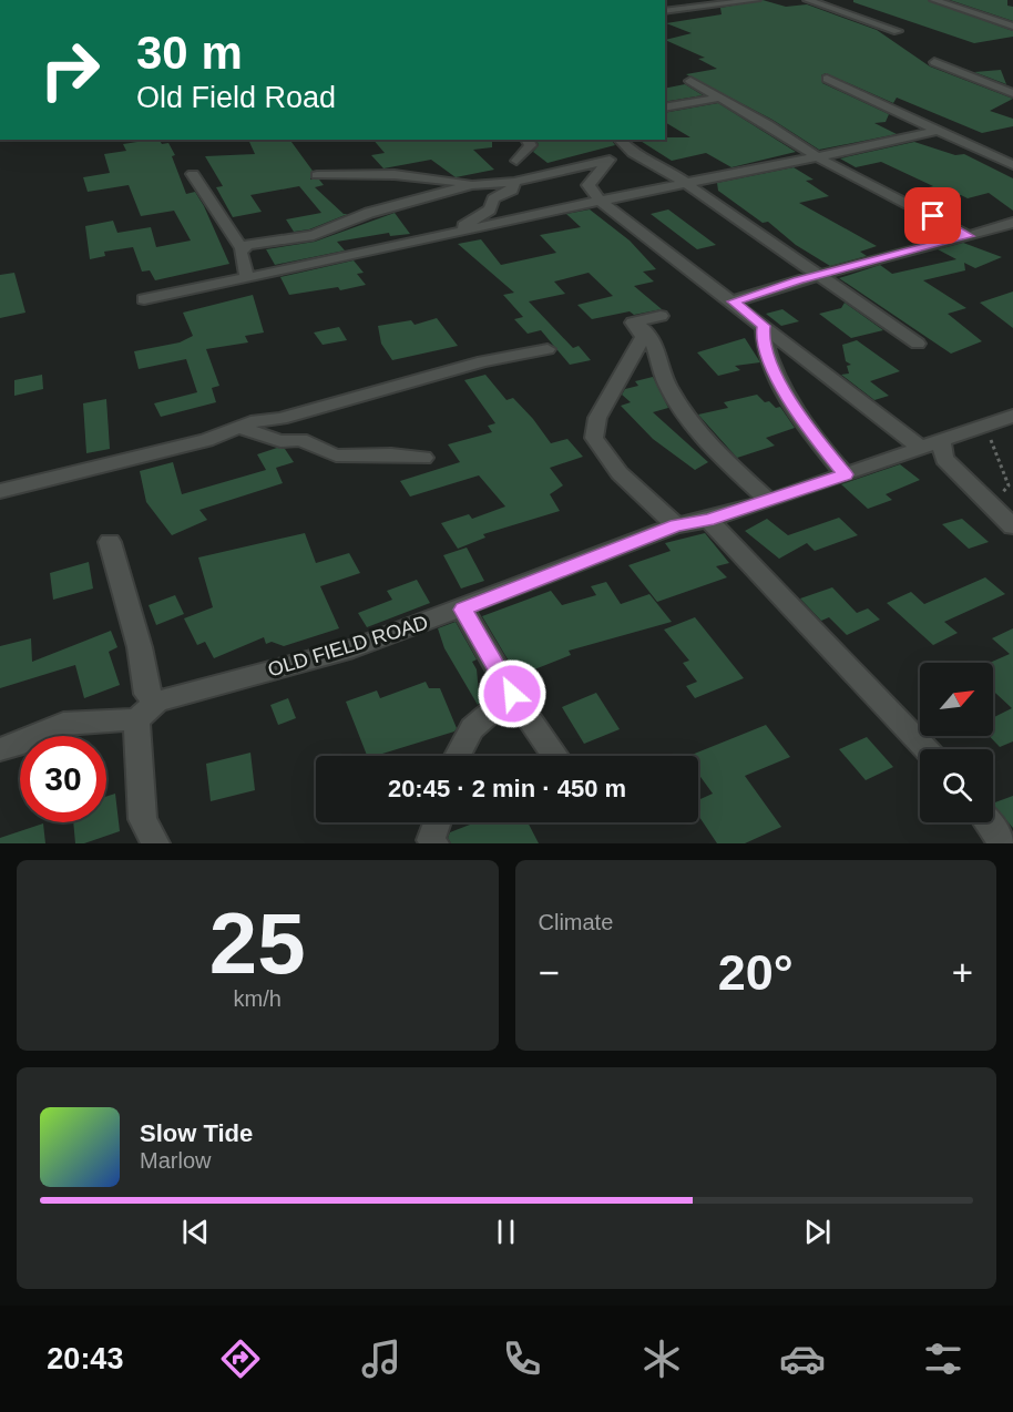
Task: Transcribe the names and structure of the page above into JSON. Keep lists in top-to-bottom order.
{
  "streets": {
    "street": ["OLD FIELD ROAD"]
  },
  "north": "top right",
  "page": {
    "turn": ["30 m", "Old Field Road"],
    "limit": "30",
    "trip": "20:45 · 2 min · 450 m",
    "tile": [
      ["25", "km/h"],
      "Climate"
    ],
    "heat": ["−", "20°", "+"],
    "song": ["Slow Tide", "Marlow"],
    "tabs": "20:43"
  }
}
